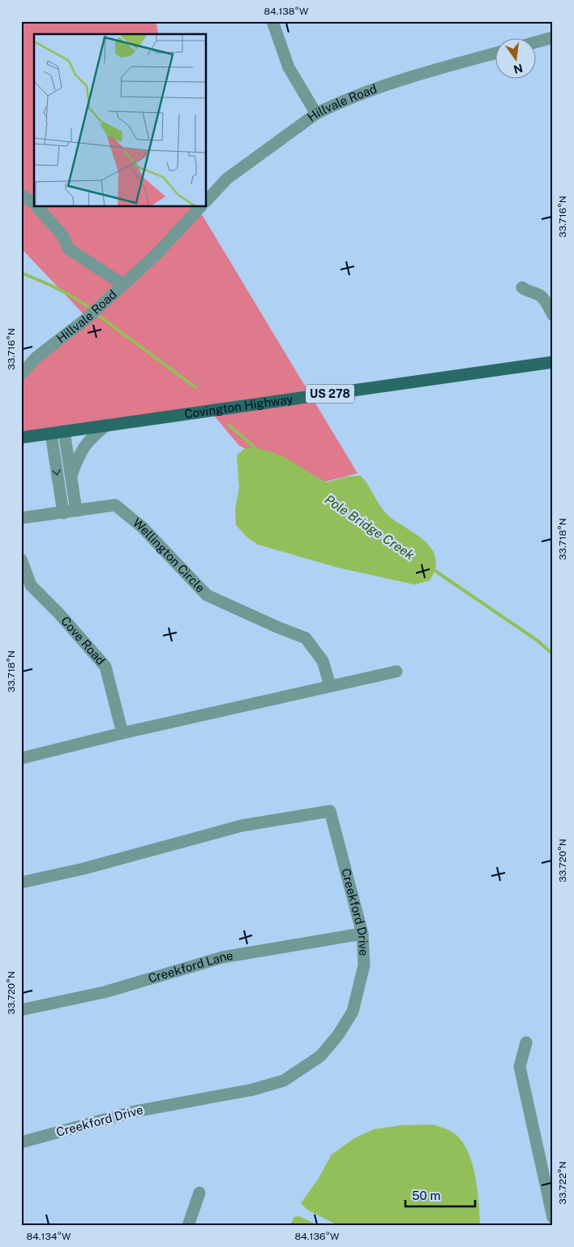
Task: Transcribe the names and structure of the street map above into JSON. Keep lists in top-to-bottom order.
{
  "streets": {
    "main road": ["US 278", "Covington Highway"],
    "street": [
      "Hillvale Road",
      "Wellington Circle",
      "Cove Road",
      "Creekford Drive",
      "Creekford Lane"
    ]
  },
  "crossings": [
    ["Creekford Drive", "Creekford Lane"]
  ],
  "water": ["Pole Bridge Creek"],
  "scale_bar": "50 m",
  "north": "bottom",
  "coordinates": [
    "84.138°W",
    "33.716°N",
    "33.718°N",
    "33.720°N",
    "33.722°N",
    "84.134°W",
    "84.136°W"
  ]
}
